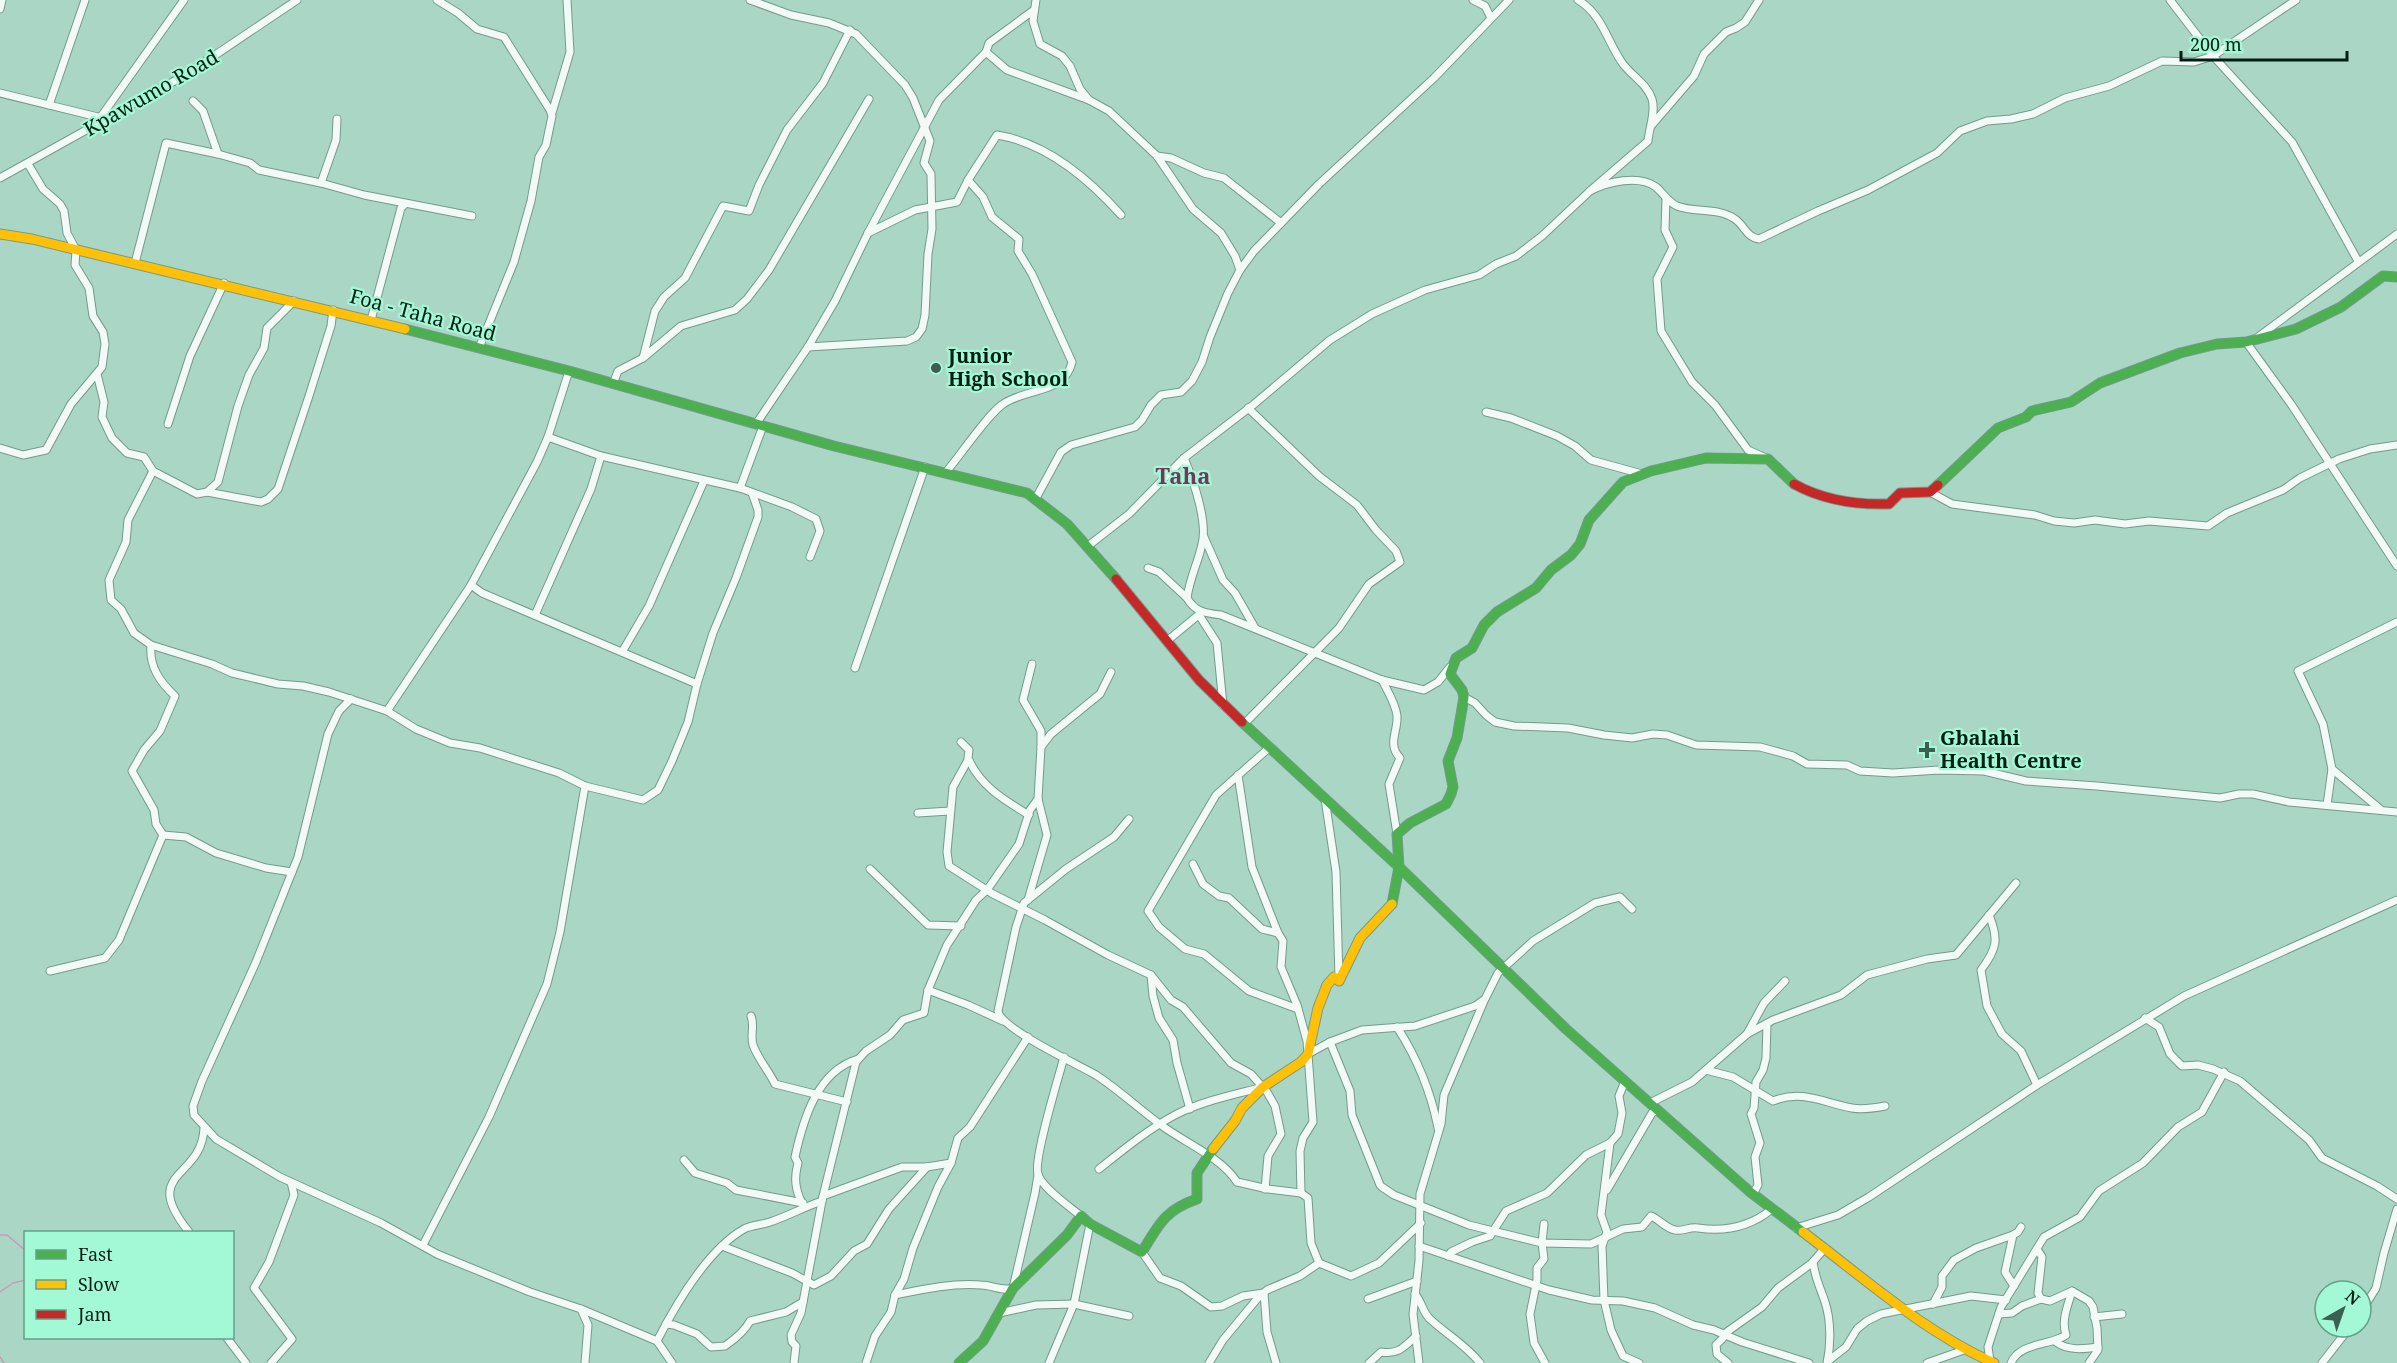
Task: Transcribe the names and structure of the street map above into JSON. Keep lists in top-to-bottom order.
{
  "streets": {
    "street": ["Kpawumo Road", "Foa - Taha Road"]
  },
  "districts": ["Taha"],
  "places": {
    "other": ["Junior High School"],
    "health": ["Gbalahi Health Centre"]
  },
  "legend": ["Fast", "Slow", "Jam"],
  "scale_bar": "200 m",
  "north": "top right"
}
